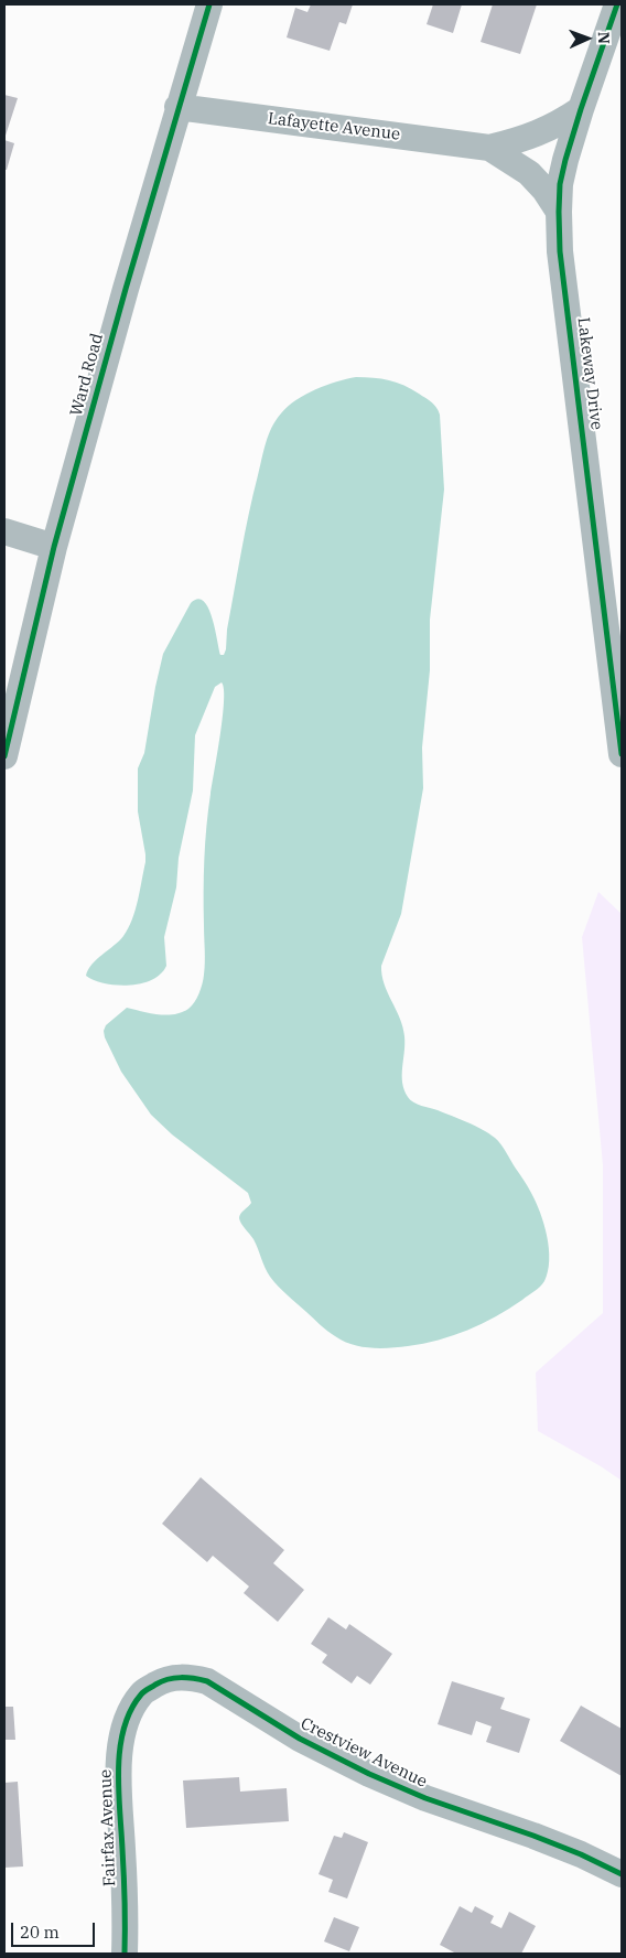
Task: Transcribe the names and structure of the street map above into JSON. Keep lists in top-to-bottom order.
{
  "streets": {
    "street": [
      "Lafayette Avenue",
      "Lakeway Drive",
      "Ward Road",
      "Crestview Avenue",
      "Fairfax Avenue"
    ]
  },
  "crossings": [
    ["Lafayette Avenue", "Lakeway Drive"],
    ["Lafayette Avenue", "Ward Road"],
    ["Crestview Avenue", "Fairfax Avenue"]
  ],
  "scale_bar": "20 m",
  "north": "right"
}
